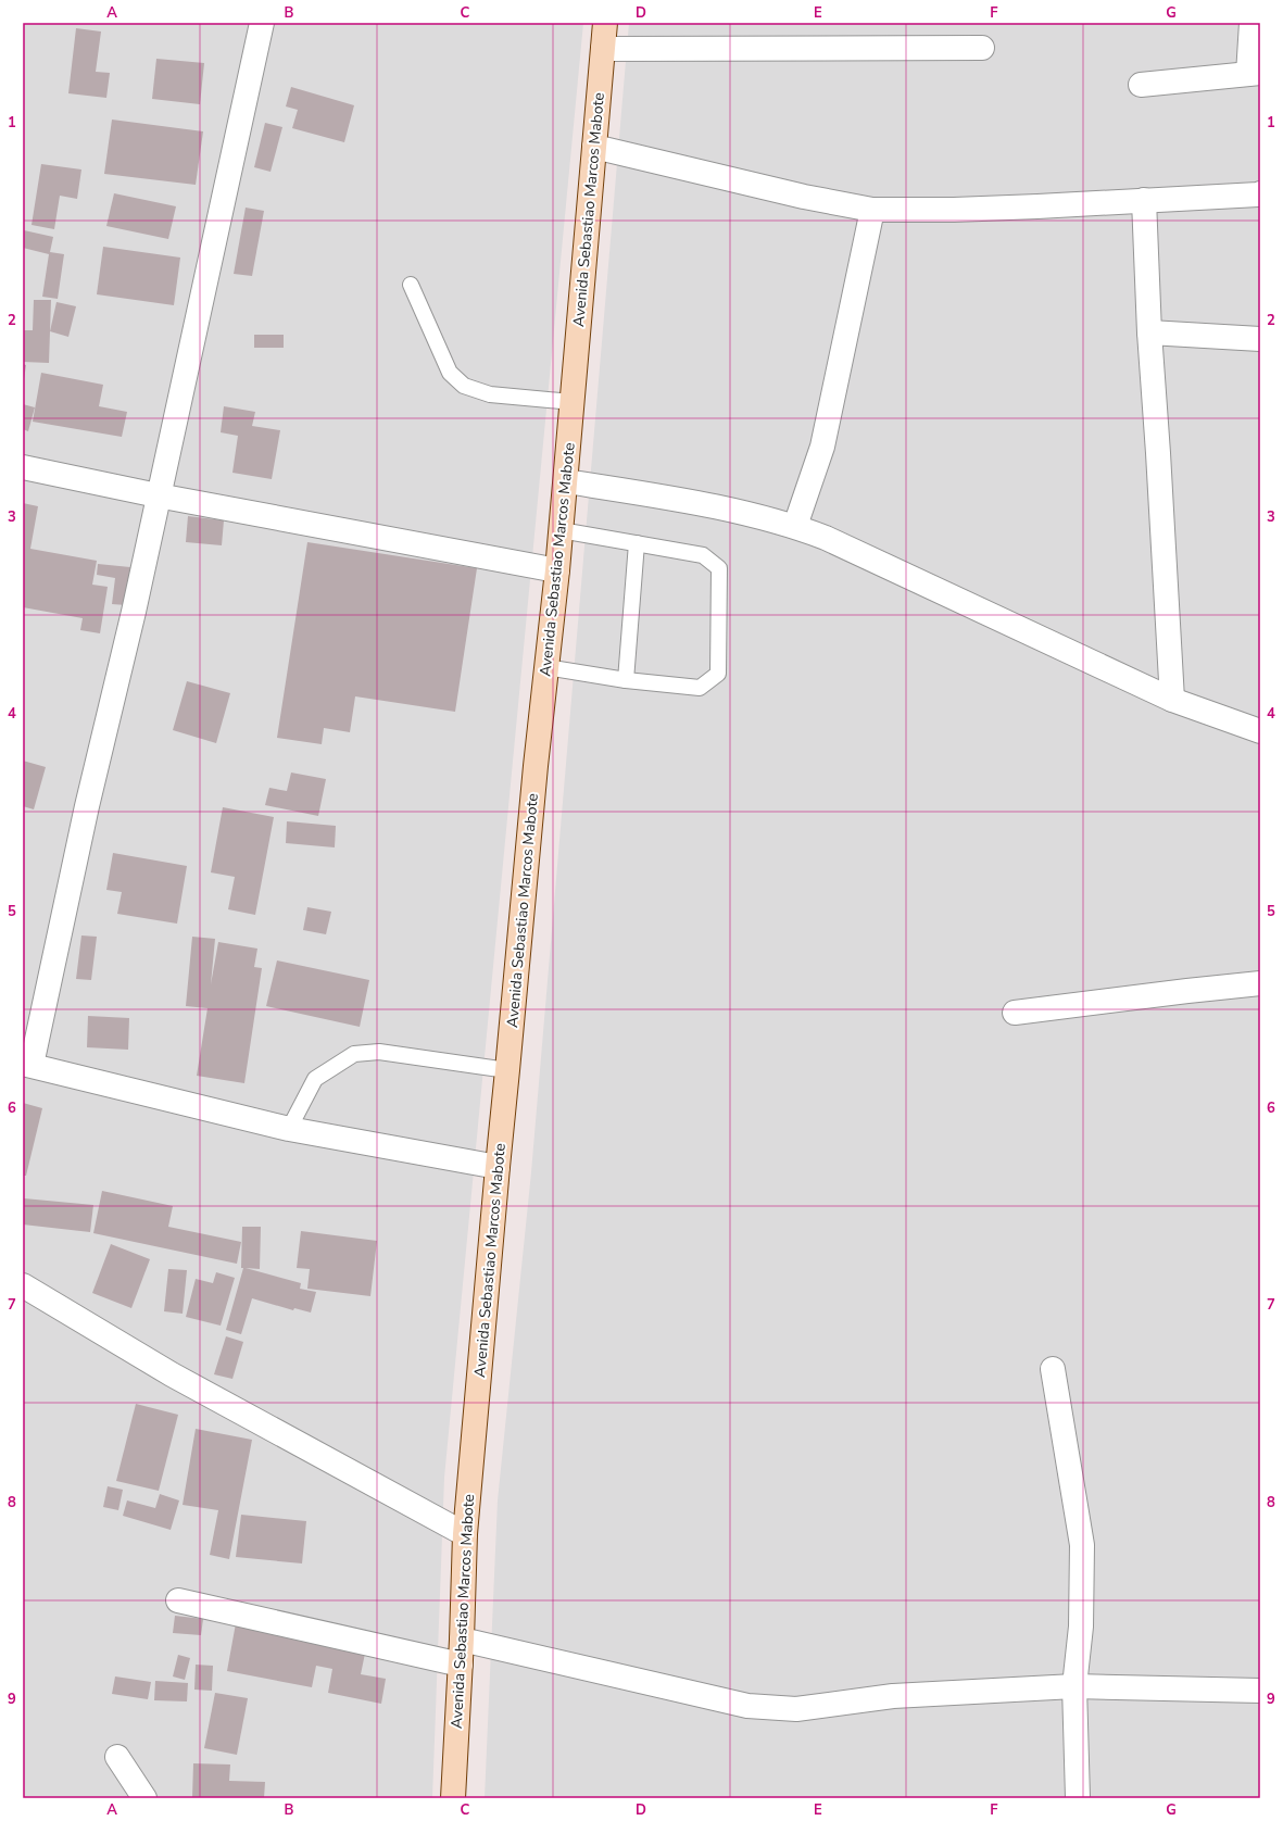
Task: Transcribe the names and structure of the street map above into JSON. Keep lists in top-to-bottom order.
{
  "streets": {
    "main road": ["Avenida Sebastiao Marcos Mabote"]
  },
  "grid": {
    "columns": [
      "A",
      "B",
      "C",
      "D",
      "E",
      "F",
      "G"
    ],
    "rows": [
      "1",
      "2",
      "3",
      "4",
      "5",
      "6",
      "7",
      "8",
      "9"
    ]
  }
}
